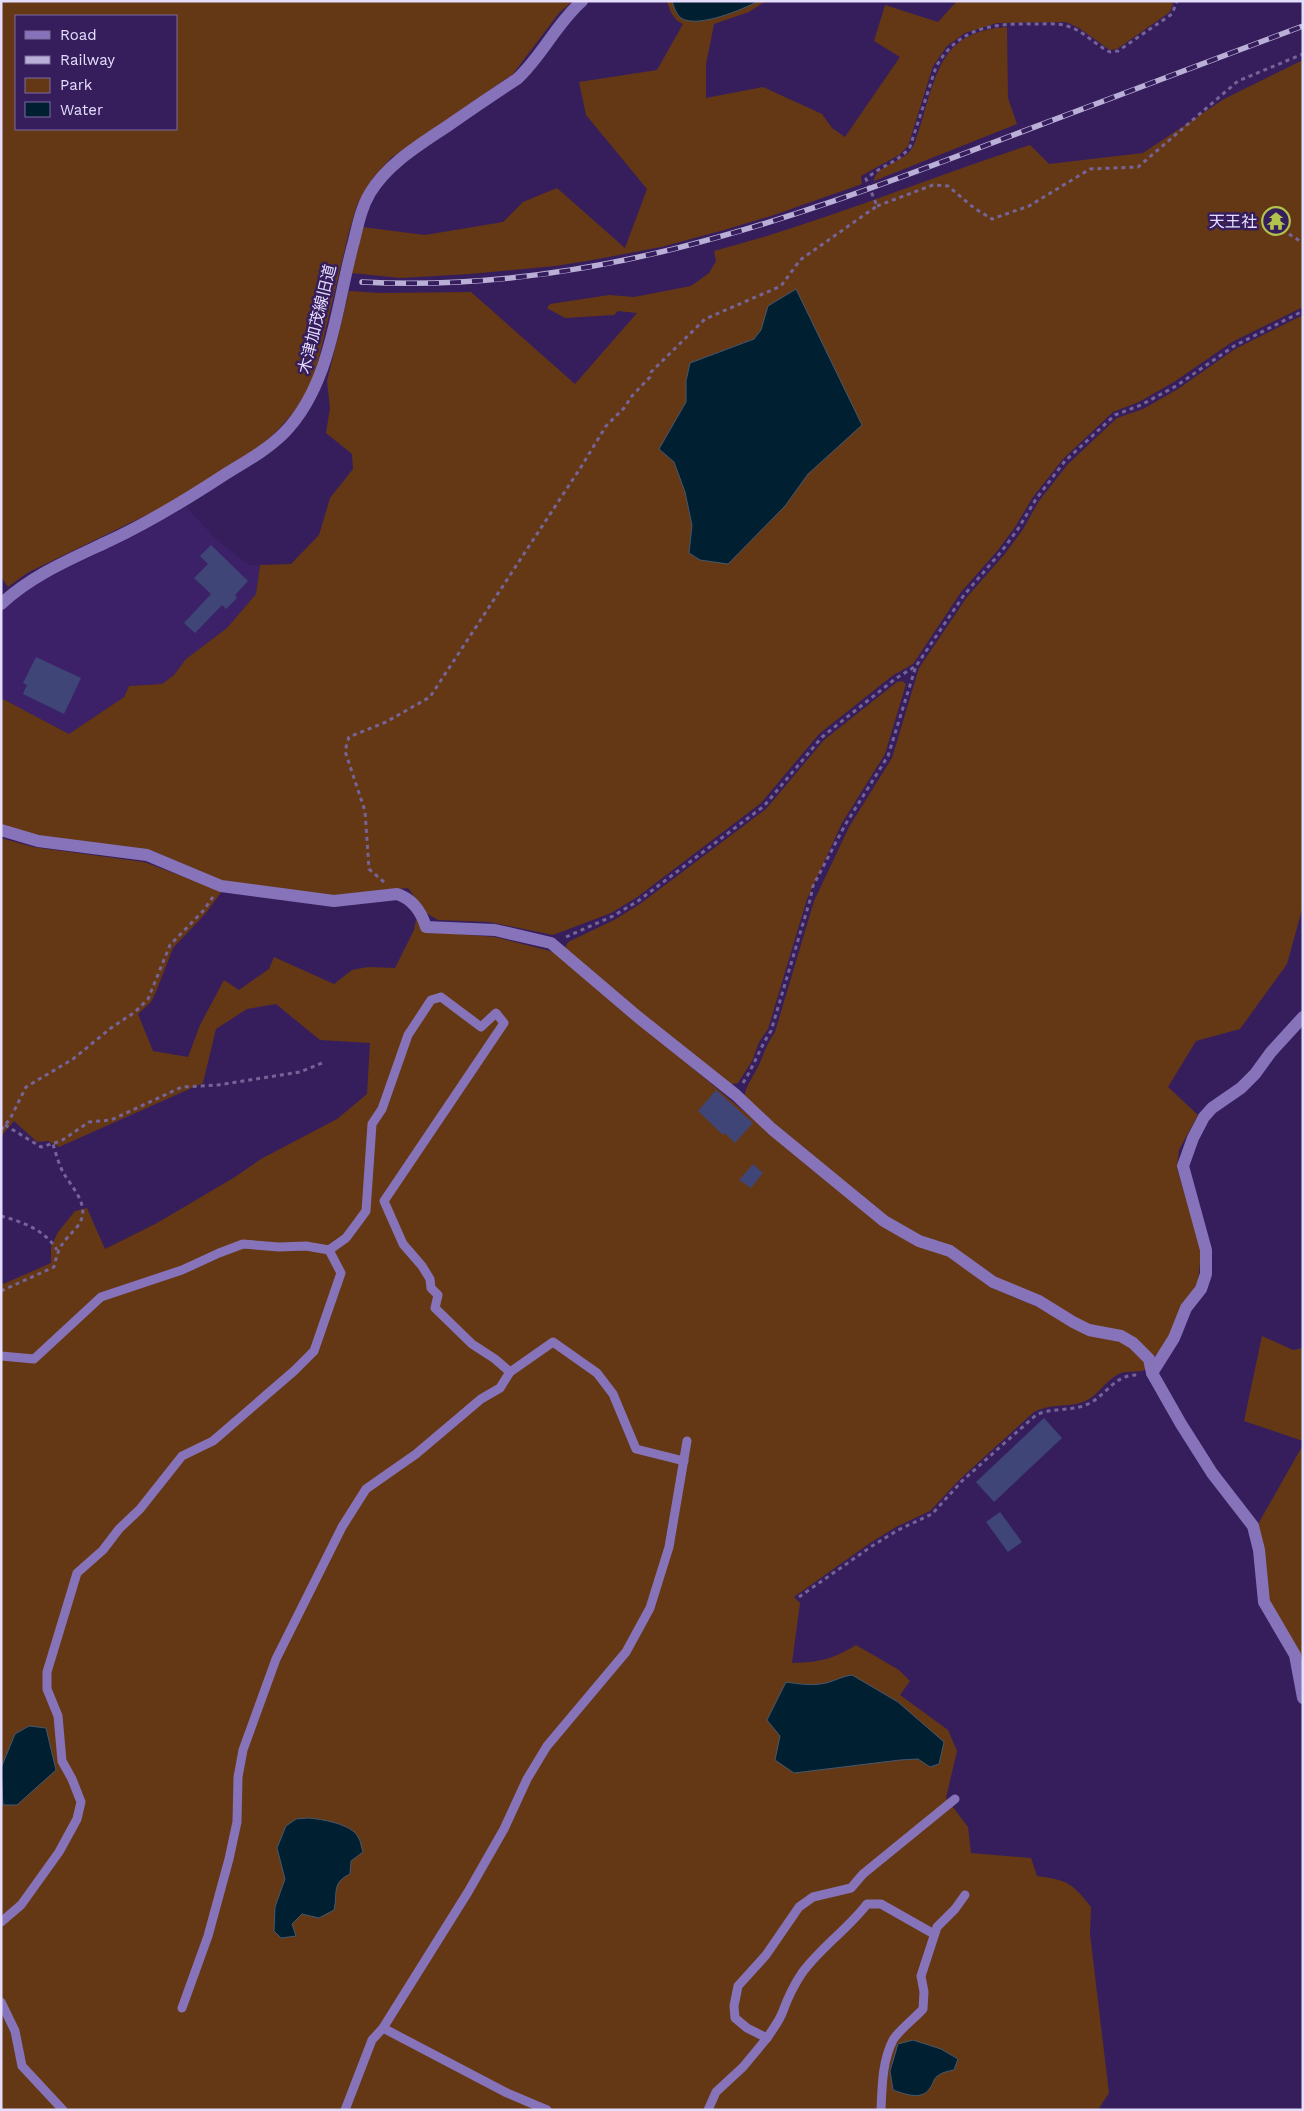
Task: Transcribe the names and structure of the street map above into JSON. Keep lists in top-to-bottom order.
{
  "streets": {
    "street": ["木津加茂線旧道"]
  },
  "places": {
    "temple": ["天王社"]
  },
  "legend": [
    "Road",
    "Railway",
    "Park",
    "Water"
  ]
}
